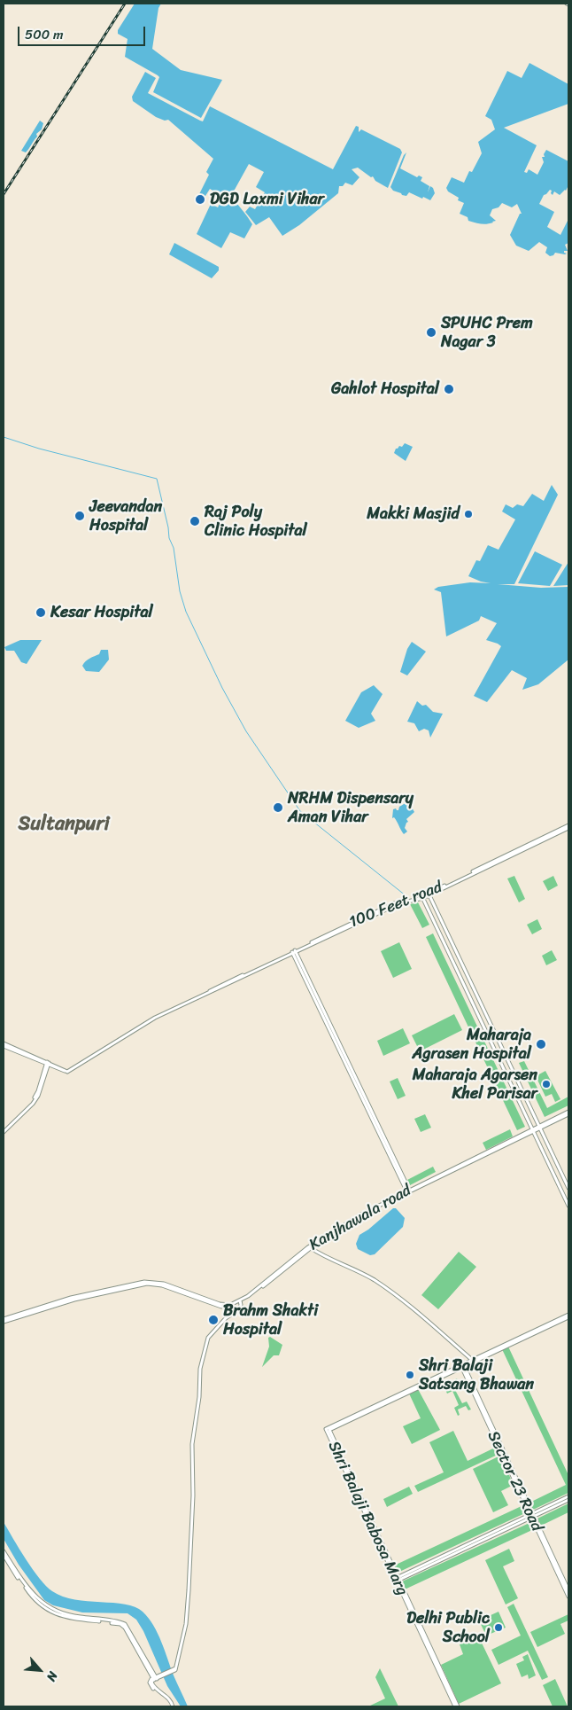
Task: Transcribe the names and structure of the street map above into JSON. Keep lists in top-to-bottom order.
{
  "streets": {
    "street": [
      "100 Feet road",
      "Kanjhawala road",
      "Sector 23 Road",
      "Shri Balaji Babosa Marg"
    ]
  },
  "crossings": [
    ["Sector 23 Road", "Shri Balaji Babosa Marg"]
  ],
  "districts": ["Sultanpuri"],
  "places": [
    "DGD Laxmi Vihar",
    "SPUHC Prem Nagar 3",
    "Gahlot Hospital",
    "Makki Masjid",
    "Jeevandan Hospital",
    "Raj Poly Clinic Hospital",
    "Kesar Hospital",
    "NRHM Dispensary Aman Vihar",
    "Maharaja Agrasen Hospital",
    "Maharaja Agarsen Khel Parisar",
    "Brahm Shakti Hospital",
    "Shri Balaji Satsang Bhawan",
    "Delhi Public School"
  ],
  "scale_bar": "500 m",
  "north": "bottom right"
}
